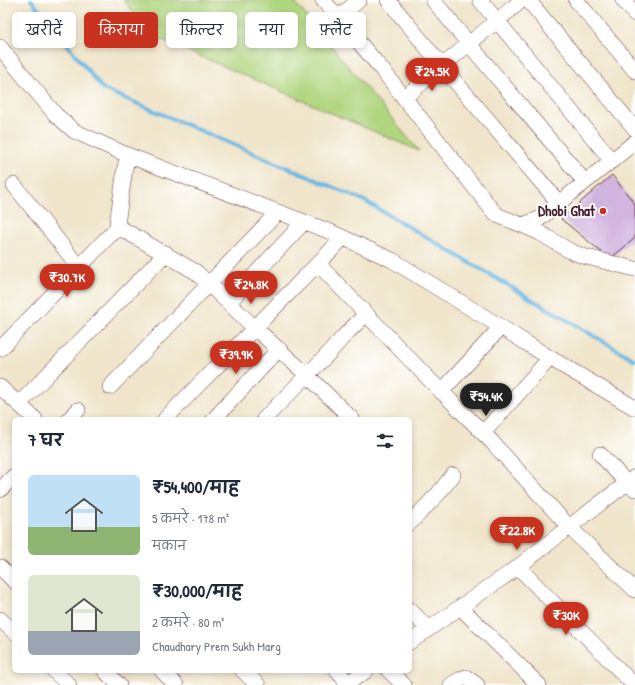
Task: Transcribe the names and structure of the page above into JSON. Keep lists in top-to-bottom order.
{
  "places": ["Dhobi Ghat"],
  "page": {
    "chip": [
      "खरीदें",
      "किराया",
      "फ़िल्टर",
      "नया",
      "फ़्लैट"
    ],
    "price": [
      "₹24.5K",
      "₹30.7K",
      "₹24.8K",
      "₹39.9K",
      "₹54.4K",
      "₹22.8K",
      "₹30K"
    ],
    "heading": "7 घर",
    "list": [
      {
        "name": "₹54,400/माह",
        "note": "5 कमरे · 178 m² · मकान"
      },
      {
        "name": "₹30,000/माह",
        "note": "2 कमरे · 80 m² · Chaudhary Prem Sukh Marg"
      }
    ]
  }
}
